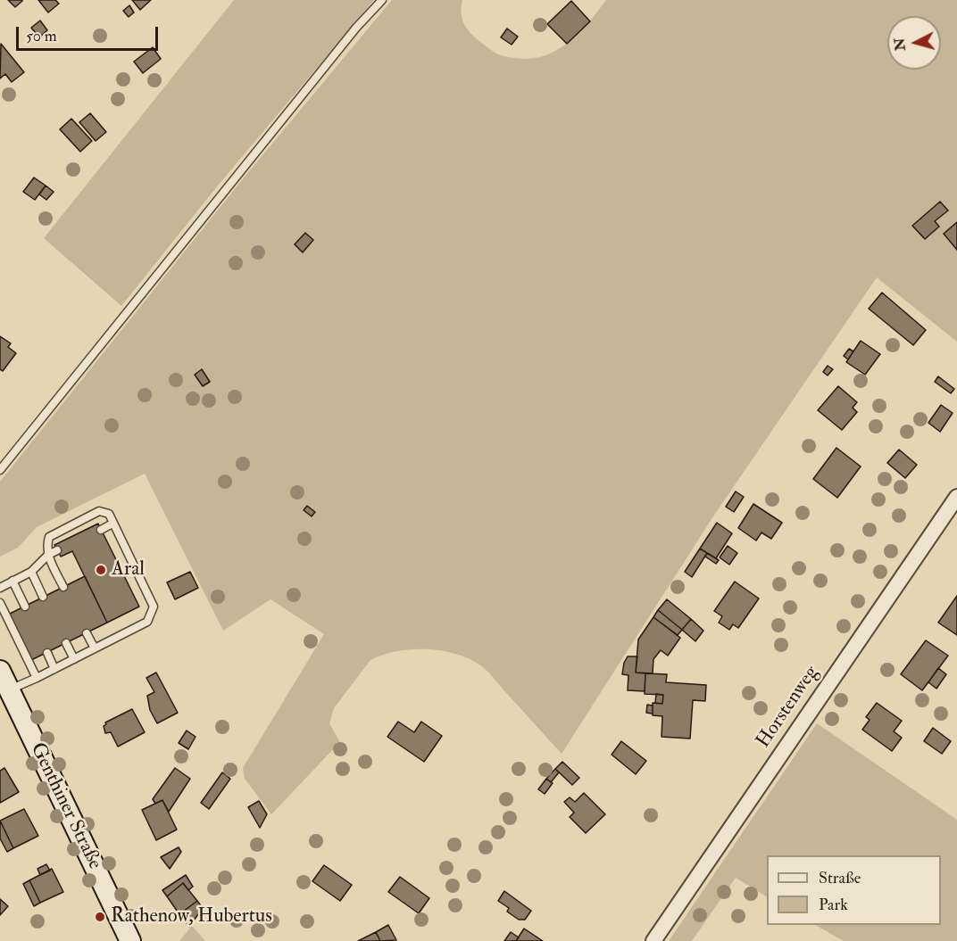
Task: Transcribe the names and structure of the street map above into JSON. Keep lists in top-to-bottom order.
{
  "streets": {
    "main road": ["Genthiner Straße"],
    "street": ["Horstenweg"]
  },
  "places": ["Aral", "Rathenow, Hubertus"],
  "legend": ["Straße", "Park"],
  "scale_bar": "50 m",
  "north": "left"
}
